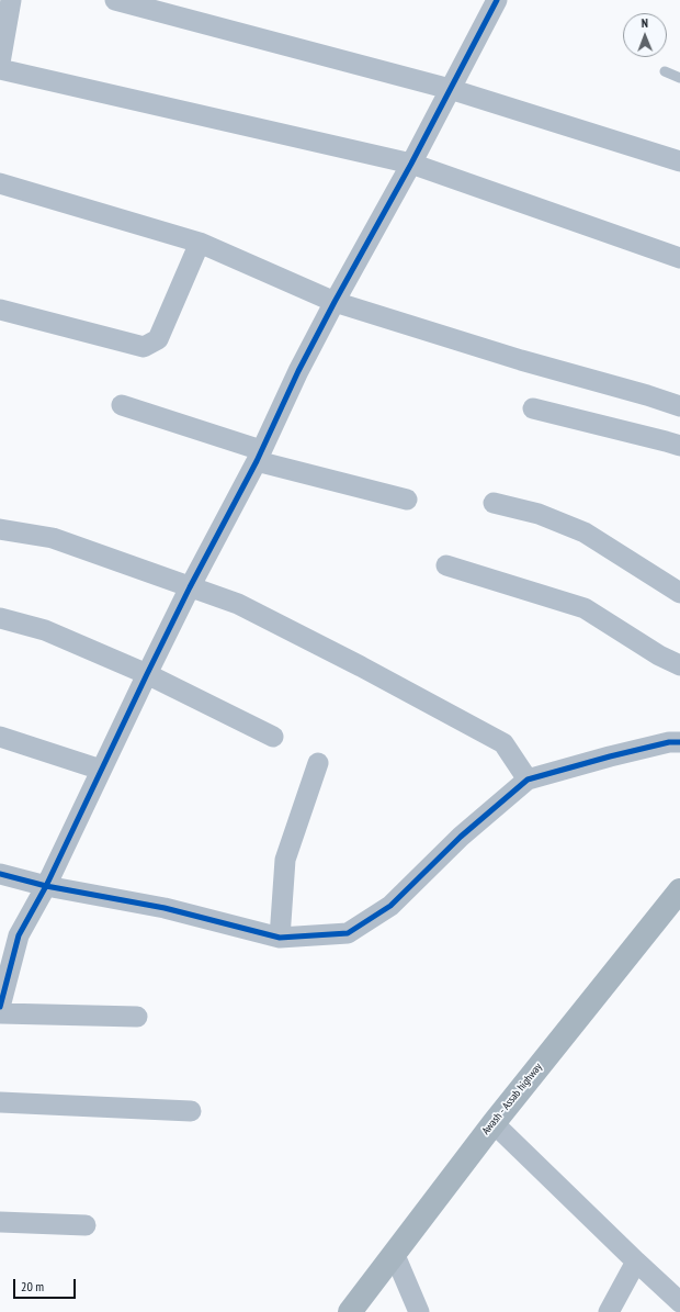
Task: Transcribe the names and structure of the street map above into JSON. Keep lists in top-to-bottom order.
{
  "streets": {
    "main road": ["Awash - Assab highway"]
  },
  "scale_bar": "20 m",
  "north": "top"
}
